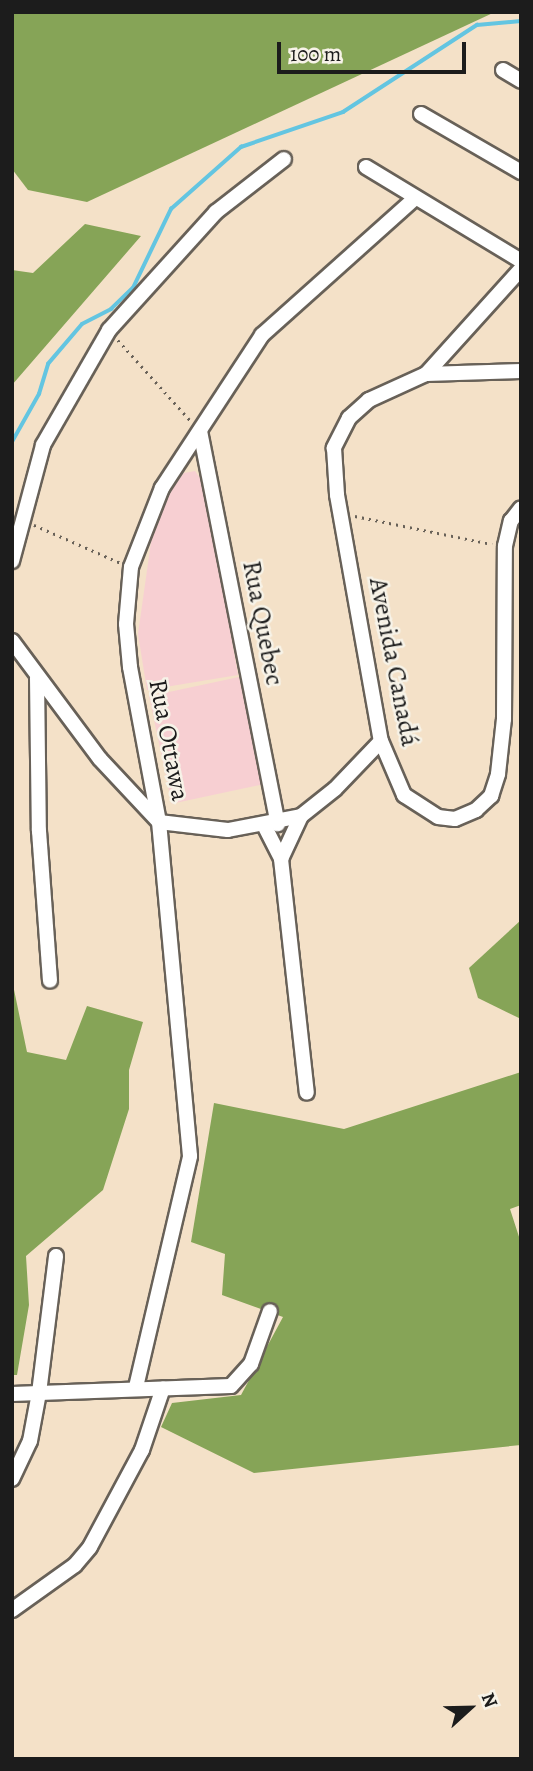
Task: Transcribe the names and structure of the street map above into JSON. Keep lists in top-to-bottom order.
{
  "streets": {
    "street": ["Rua Quebec", "Avenida Canadá", "Rua Ottawa"]
  },
  "crossings": [
    ["Rua Quebec", "Rua Ottawa"]
  ],
  "scale_bar": "100 m",
  "north": "right"
}
